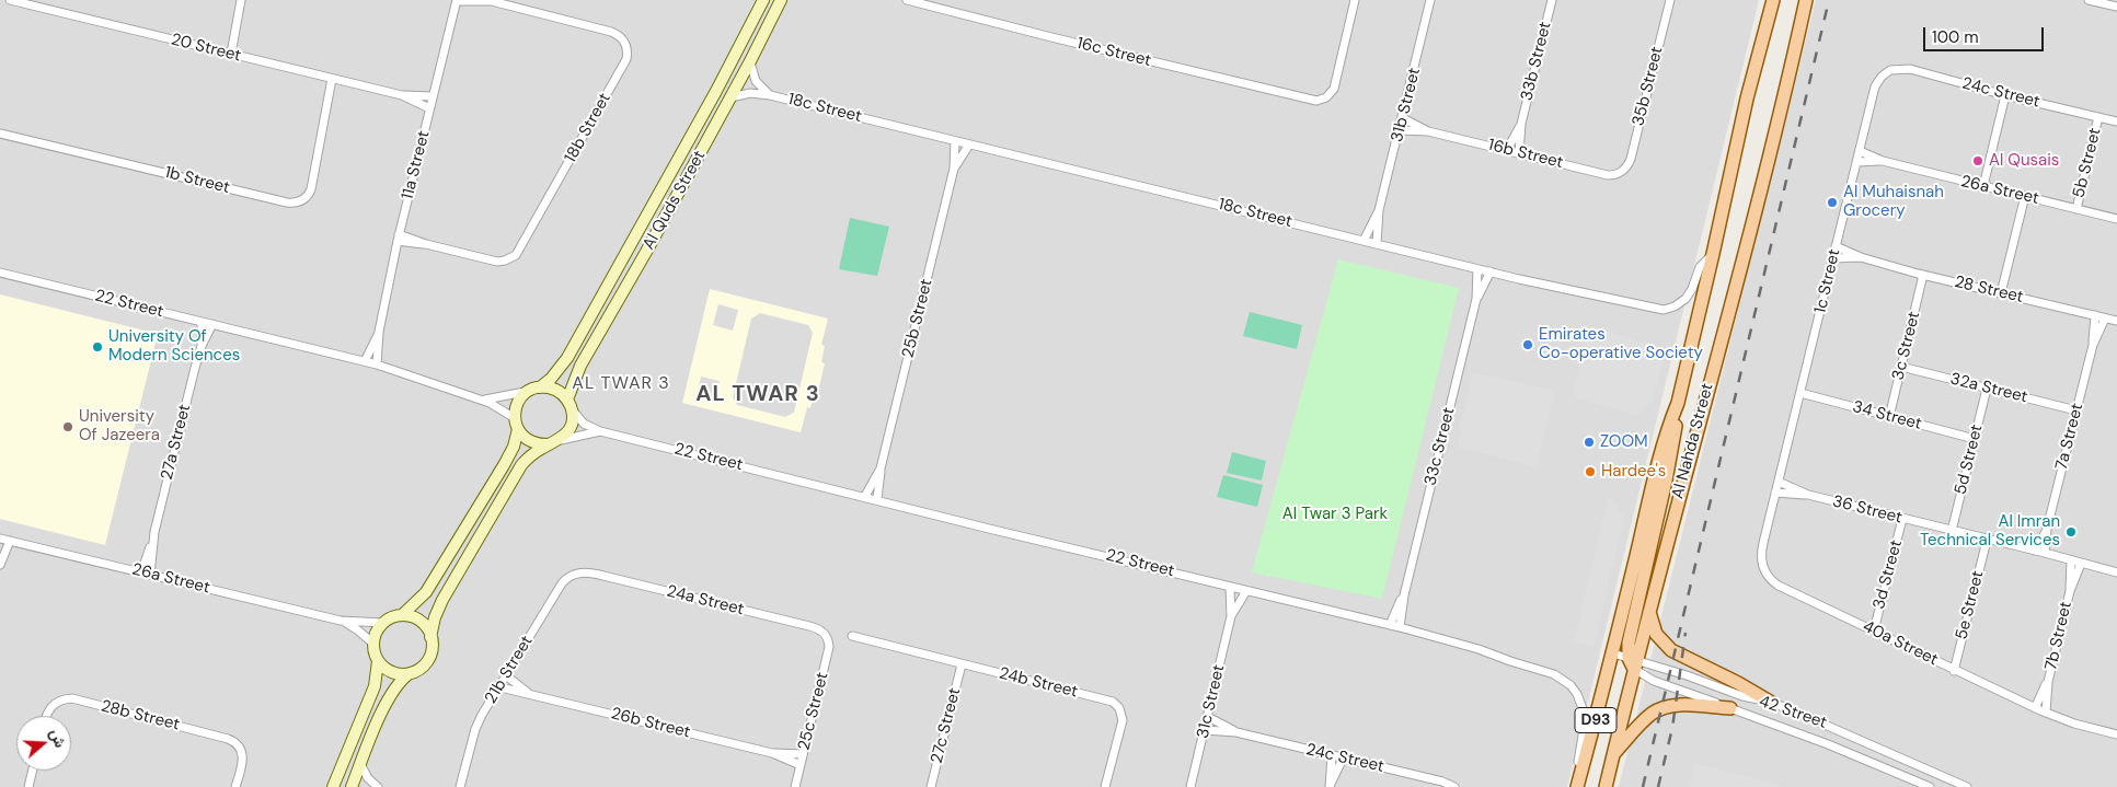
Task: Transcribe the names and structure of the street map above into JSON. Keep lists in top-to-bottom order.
{
  "streets": {
    "main road": ["Al Quds Street", "Al Nahda Street", "D93"],
    "street": [
      "20 Street",
      "16c Street",
      "33b Street",
      "35b Street",
      "24c Street",
      "31b Street",
      "18c Street",
      "18b Street",
      "16b Street",
      "5b Street",
      "11a Street",
      "1b Street",
      "26a Street",
      "1c Street",
      "28 Street",
      "22 Street",
      "25b Street",
      "3c Street",
      "32a Street",
      "34 Street",
      "7a Street",
      "27a Street",
      "33c Street",
      "5d Street",
      "36 Street",
      "3d Street",
      "24a Street",
      "5e Street",
      "7b Street",
      "40a Street",
      "21b Street",
      "24b Street",
      "31c Street",
      "25c Street",
      "42 Street",
      "28b Street",
      "26b Street",
      "27c Street"
    ]
  },
  "crossings": [
    ["20 Street", "11a Street"],
    ["20 Street", "1b Street"],
    ["33b Street", "16b Street"],
    ["35b Street", "16b Street"],
    ["24c Street", "5b Street"],
    ["24c Street", "1c Street"],
    ["24c Street", "31c Street"],
    ["31b Street", "18c Street"],
    ["31b Street", "16b Street"],
    ["18c Street", "Al Quds Street"],
    ["18c Street", "25b Street"],
    ["18c Street", "Al Nahda Street"],
    ["18c Street", "33c Street"],
    ["18b Street", "11a Street"],
    ["5b Street", "26a Street"],
    ["11a Street", "22 Street"],
    ["26a Street", "1c Street"],
    ["26a Street", "27a Street"],
    ["Al Quds Street", "22 Street"],
    ["1c Street", "28 Street"],
    ["1c Street", "34 Street"],
    ["1c Street", "36 Street"],
    ["1c Street", "40a Street"],
    ["28 Street", "3c Street"],
    ["28 Street", "7a Street"],
    ["22 Street", "25b Street"],
    ["22 Street", "Al Nahda Street"],
    ["22 Street", "27a Street"],
    ["22 Street", "33c Street"],
    ["22 Street", "31c Street"],
    ["3c Street", "32a Street"],
    ["3c Street", "34 Street"],
    ["32a Street", "7a Street"],
    ["32a Street", "5d Street"],
    ["34 Street", "5d Street"],
    ["7a Street", "36 Street"],
    ["Al Nahda Street", "42 Street"],
    ["5d Street", "36 Street"],
    ["36 Street", "3d Street"],
    ["36 Street", "5e Street"],
    ["36 Street", "7b Street"],
    ["36 Street", "40a Street"],
    ["3d Street", "40a Street"],
    ["24a Street", "21b Street"],
    ["24a Street", "25c Street"],
    ["5e Street", "40a Street"],
    ["7b Street", "40a Street"],
    ["21b Street", "26b Street"],
    ["24b Street", "27c Street"],
    ["25c Street", "26b Street"]
  ],
  "districts": ["AL TWAR 3", "AL TWAR 3"],
  "parks": ["Al Twar 3 Park"],
  "places": [
    "Al Qusais",
    "Al Muhaisnah Grocery",
    "Emirates Co-operative Society",
    "University Of Modern Sciences",
    "University Of Jazeera",
    "ZOOM",
    "Hardee's",
    "Al Imran Technical Services"
  ],
  "scale_bar": "100 m",
  "north": "right"
}
